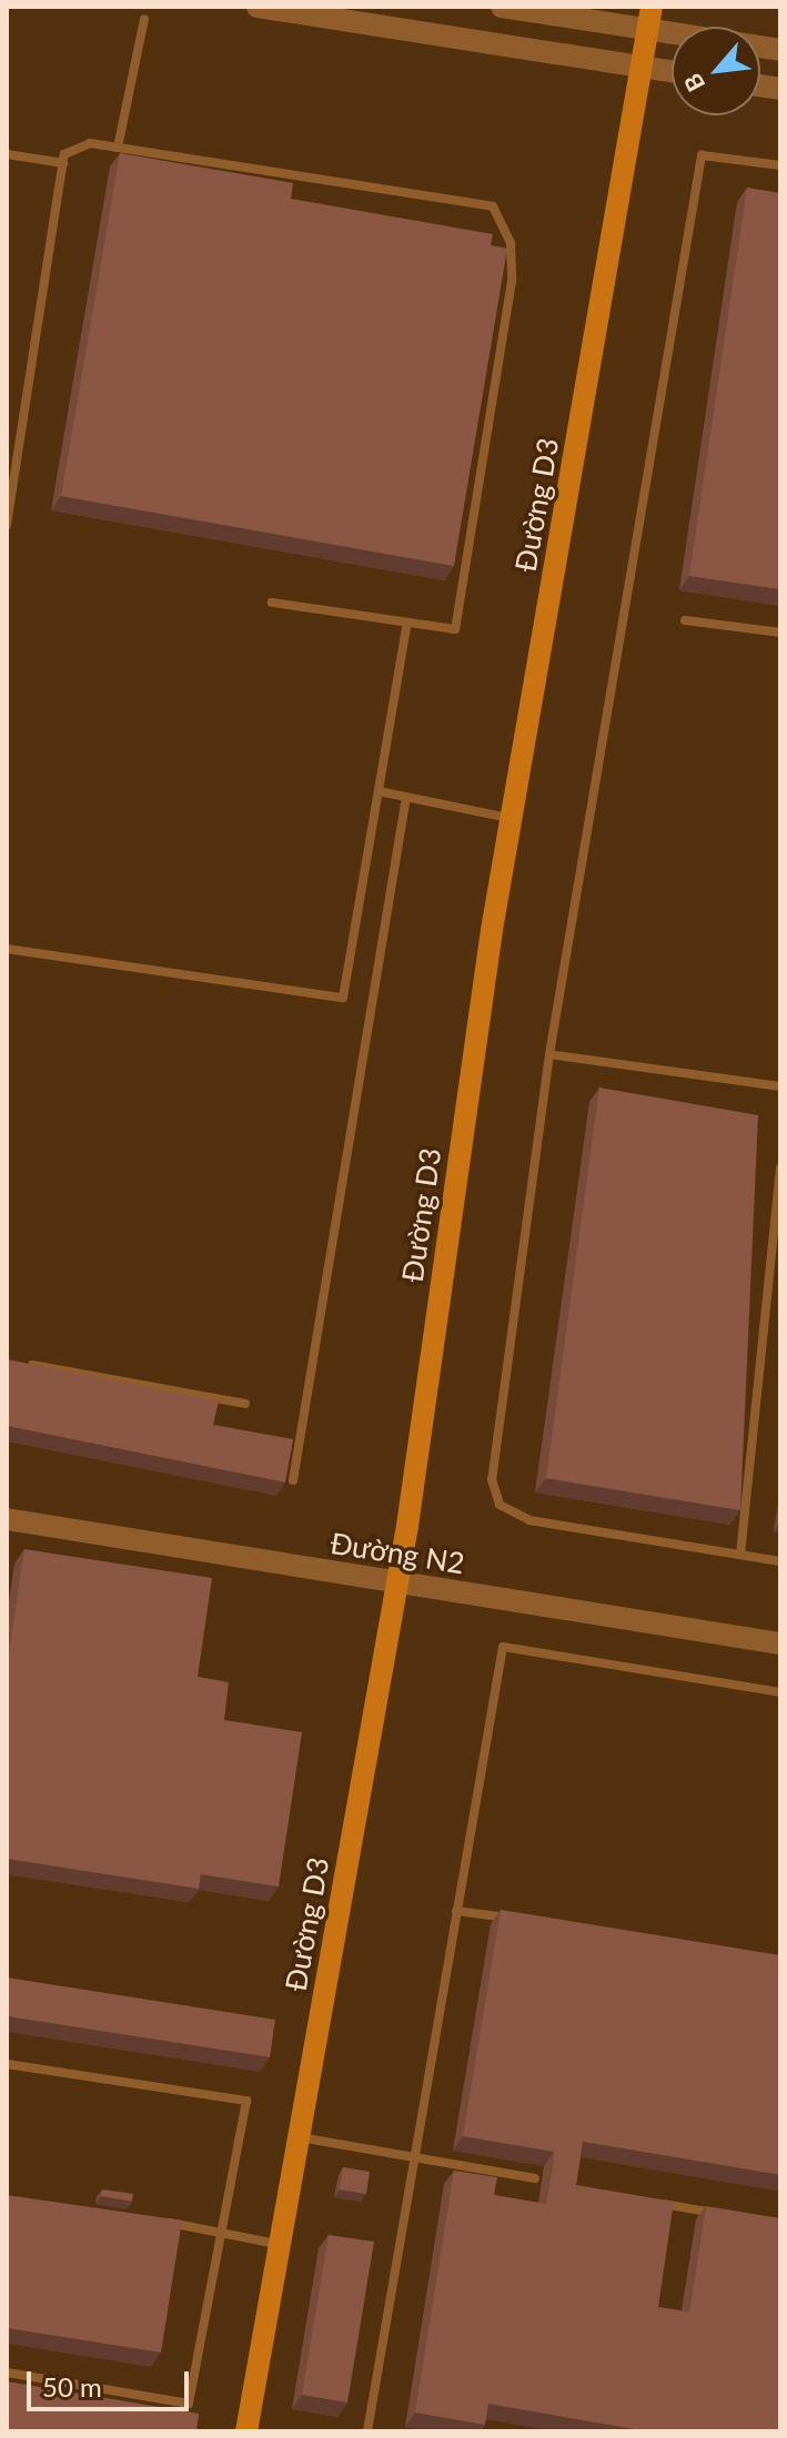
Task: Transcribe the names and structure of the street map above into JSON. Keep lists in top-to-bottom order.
{
  "streets": {
    "main road": ["Đường D3"],
    "street": ["Đường N2"]
  },
  "crossings": [
    ["Đường D3", "Đường N2"]
  ],
  "scale_bar": "50 m",
  "north": "bottom left"
}
